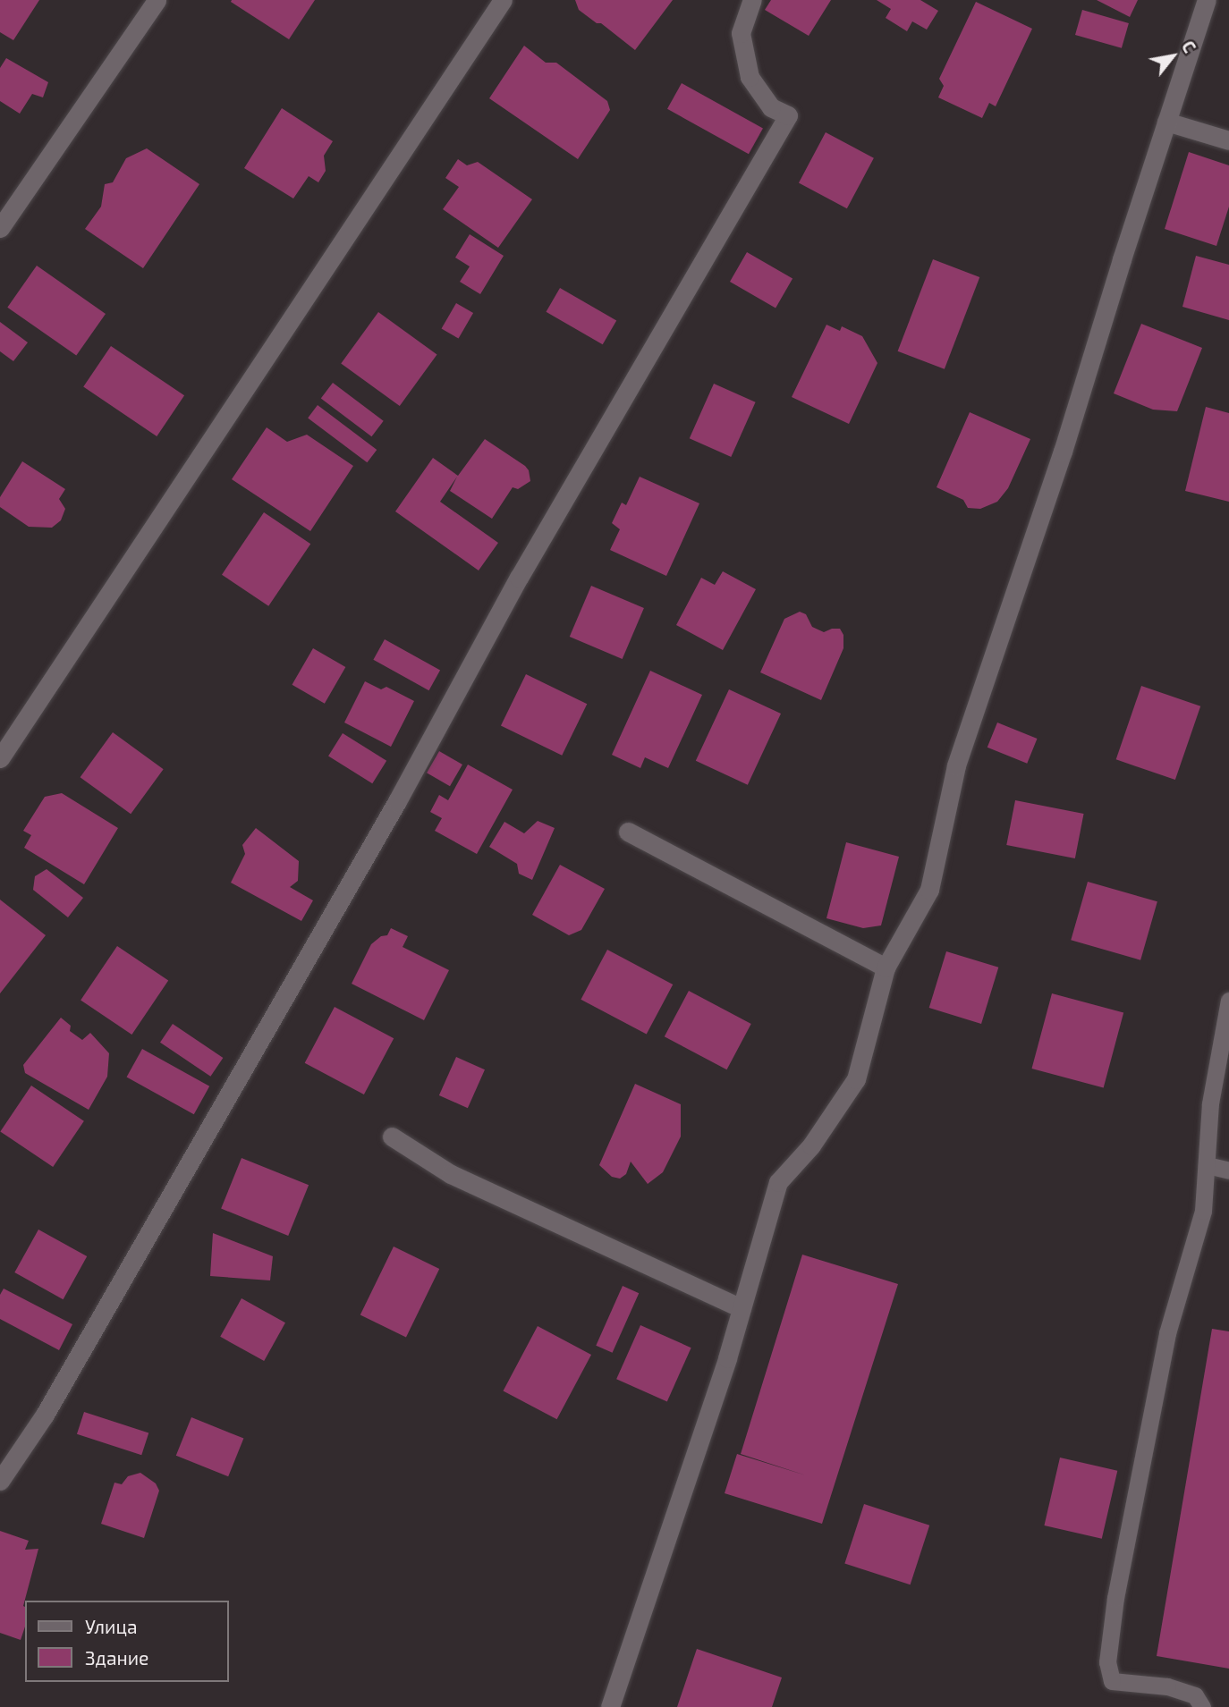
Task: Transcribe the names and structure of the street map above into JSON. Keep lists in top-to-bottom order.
{
  "legend": ["Улица", "Здание"],
  "north": "top right"
}
